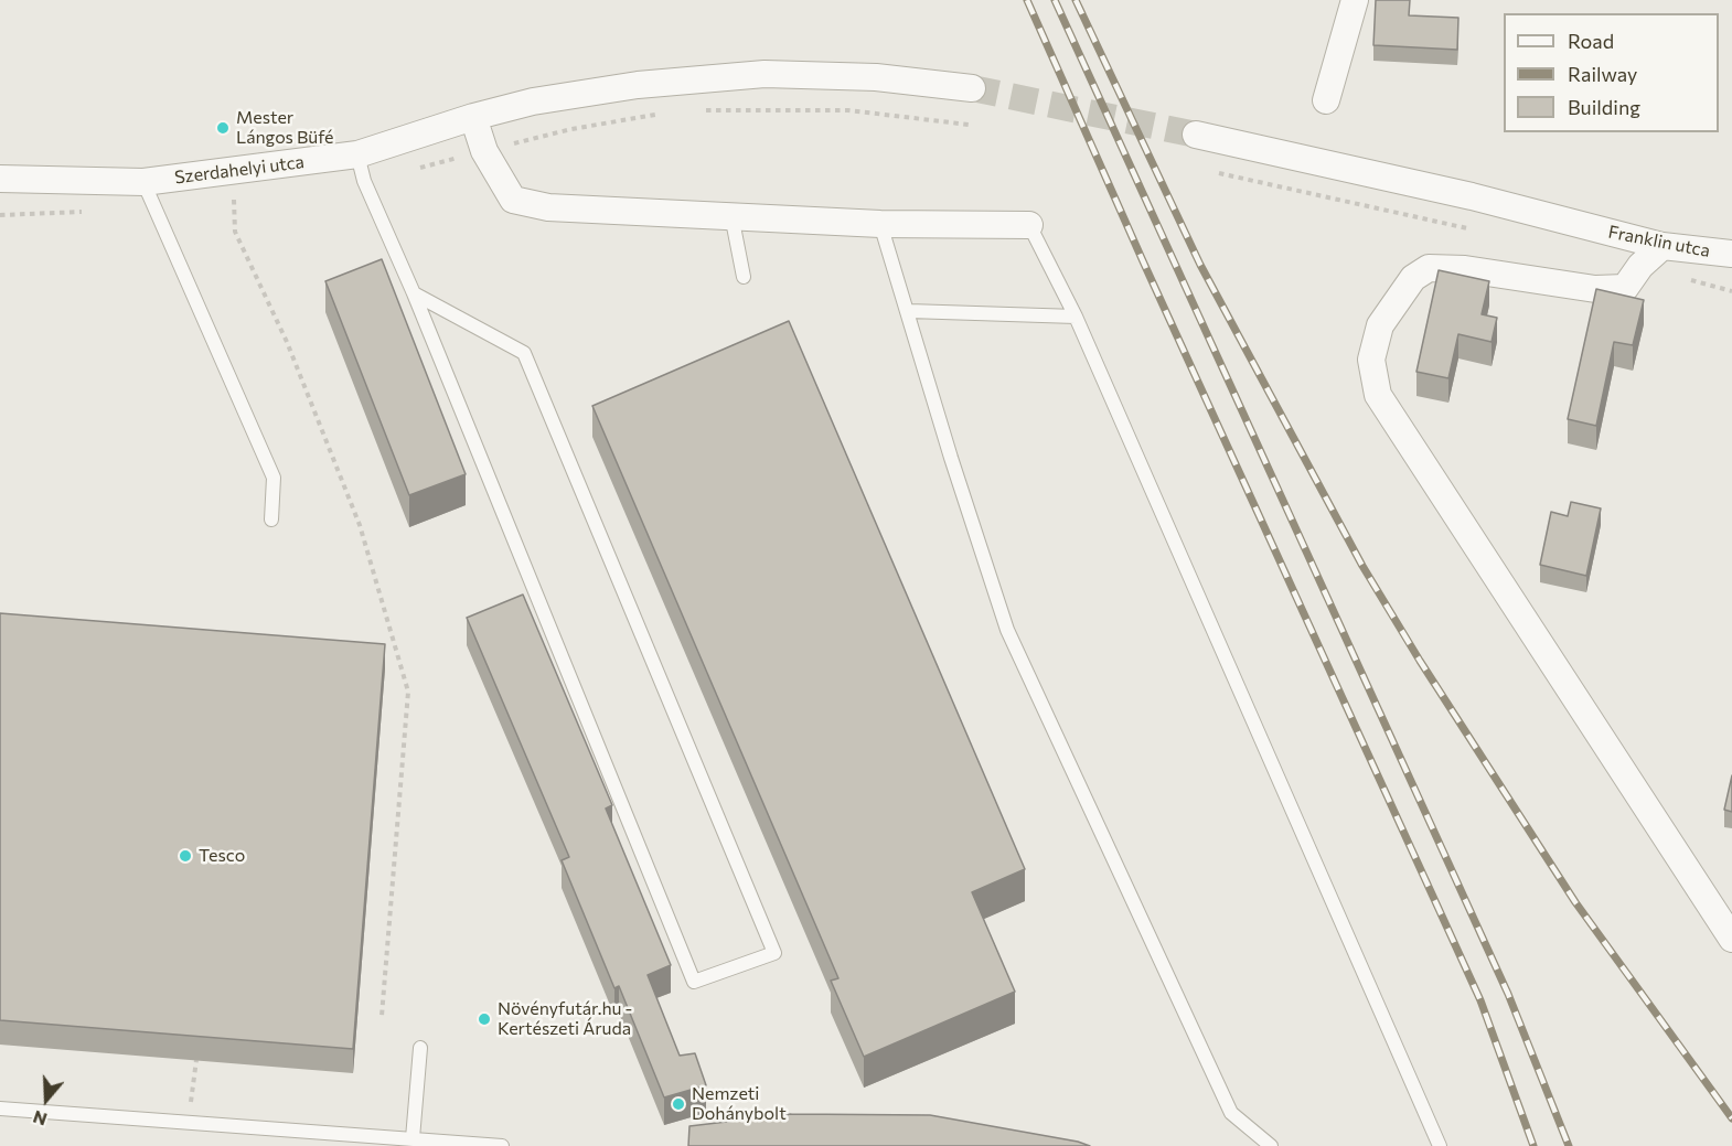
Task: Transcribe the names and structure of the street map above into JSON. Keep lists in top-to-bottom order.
{
  "streets": {
    "street": ["Szerdahelyi utca", "Franklin utca"]
  },
  "places": [
    "Mester Lángos Büfé",
    "Tesco",
    "Növényfutár.hu - Kertészeti Áruda",
    "Nemzeti Dohánybolt"
  ],
  "legend": ["Road", "Railway", "Building"],
  "north": "bottom"
}
